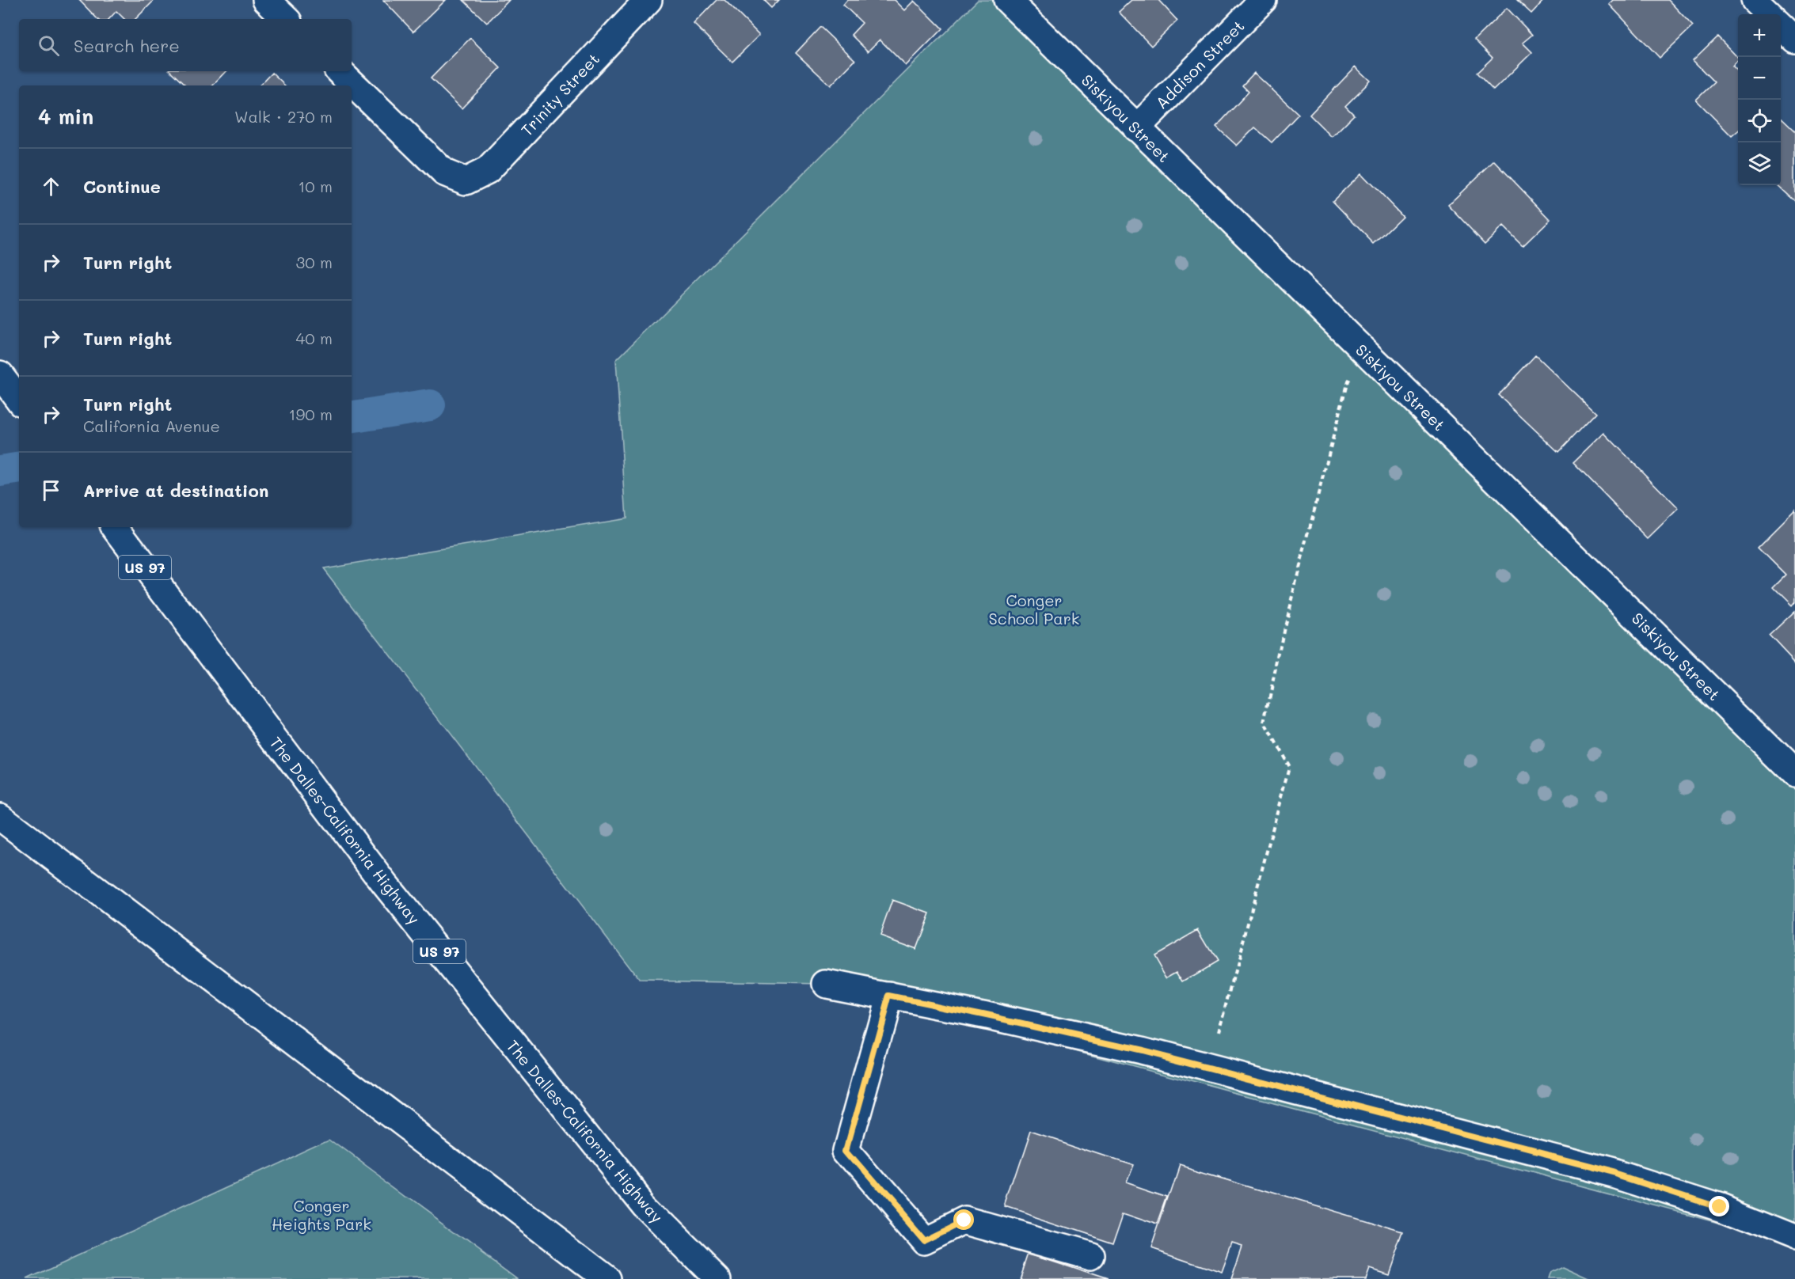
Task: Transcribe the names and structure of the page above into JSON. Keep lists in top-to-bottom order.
{
  "streets": {
    "main road": [
      "Addison Street",
      "Trinity Street",
      "Siskiyou Street",
      "US 97",
      "The Dalles-California Highway"
    ]
  },
  "crossings": [
    ["Addison Street", "Siskiyou Street"]
  ],
  "parks": ["Conger School Park", "Conger Heights Park"],
  "page": {
    "map_buttons": ["+", "−"],
    "search": "Search here",
    "heading": ["4 min", "Walk · 270 m"],
    "list": [
      ["Continue", "10 m"],
      ["Turn right", "30 m"],
      ["Turn right", "40 m"],
      ["Turn right", "California Avenue", "190 m"],
      "Arrive at destination"
    ]
  }
}
